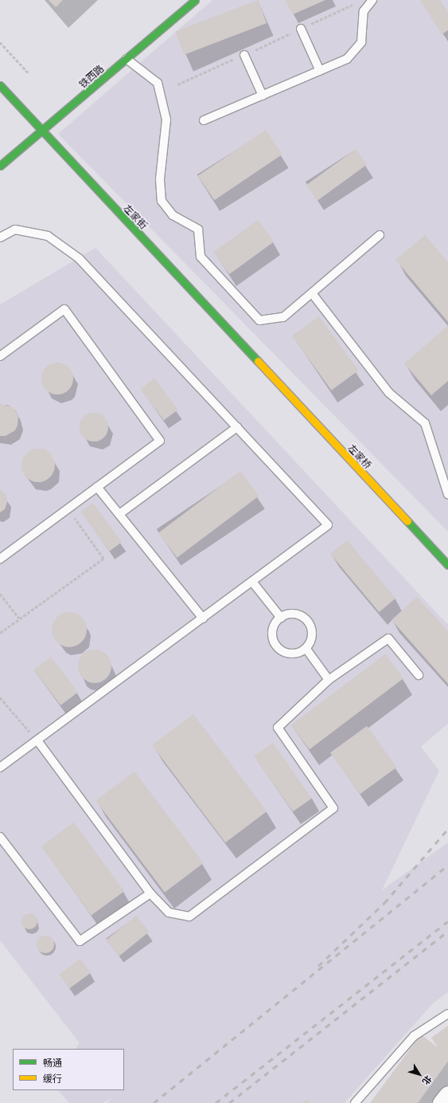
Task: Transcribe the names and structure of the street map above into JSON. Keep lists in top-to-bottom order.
{
  "streets": {
    "main road": ["铁西路", "左家街", "左家桥"]
  },
  "crossings": [
    ["铁西路", "左家街"],
    ["左家街", "左家桥"]
  ],
  "legend": ["畅通", "缓行"],
  "north": "bottom right"
}
